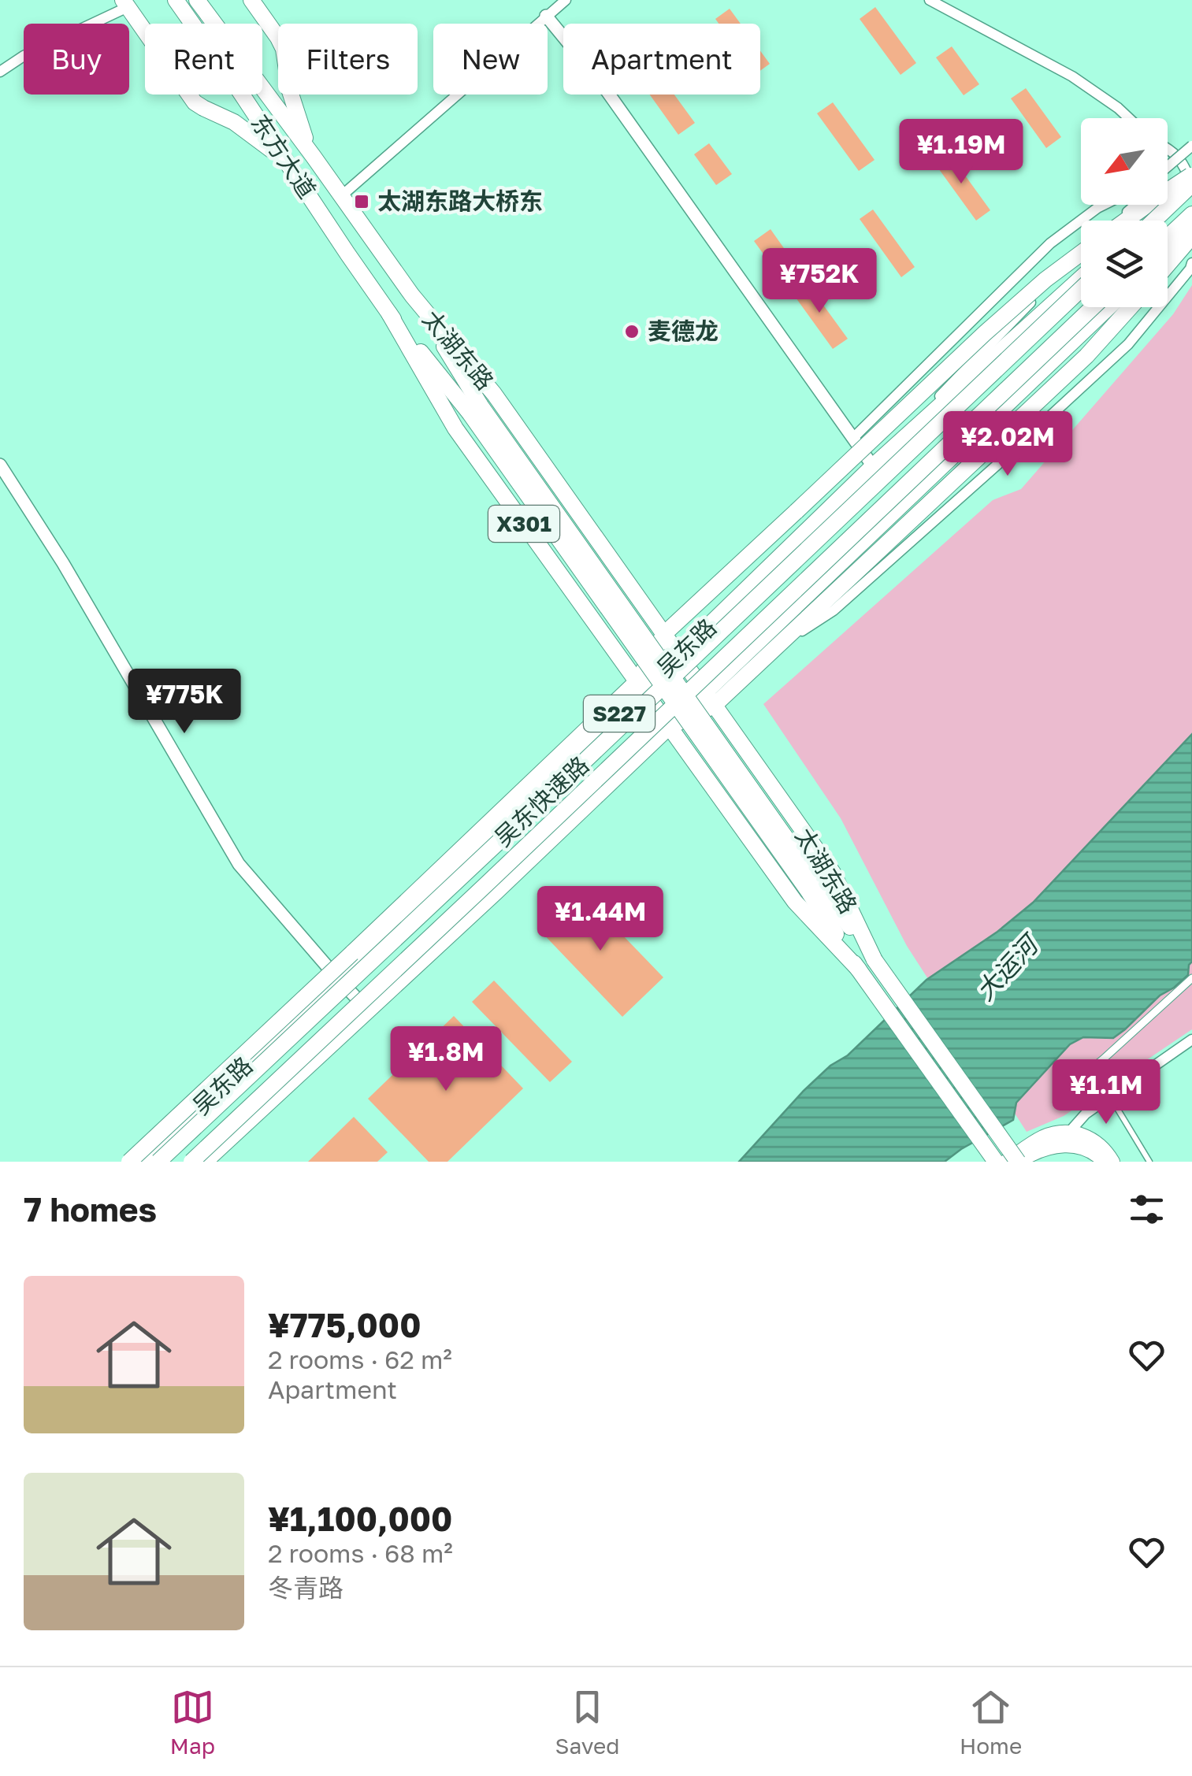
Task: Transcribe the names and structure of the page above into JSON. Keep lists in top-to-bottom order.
{
  "streets": {
    "main road": [
      "东方大道",
      "太湖东路",
      "X301",
      "吴东路",
      "S227",
      "吴东快速路"
    ]
  },
  "crossings": [
    ["东方大道", "太湖东路"],
    ["太湖东路", "吴东路"]
  ],
  "water": ["大运河"],
  "places": {
    "transit": ["太湖东路大桥东"],
    "other": ["麦德龙"]
  },
  "north": "bottom left",
  "page": {
    "chip": [
      "Buy",
      "Rent",
      "Filters",
      "New",
      "Apartment"
    ],
    "price": [
      "¥1.19M",
      "¥752K",
      "¥2.02M",
      "¥775K",
      "¥1.44M",
      "¥1.8M",
      "¥1.1M"
    ],
    "heading": "7 homes",
    "list": [
      {
        "name": "¥775,000",
        "note": "2 rooms · 62 m² · Apartment"
      },
      {
        "name": "¥1,100,000",
        "note": "2 rooms · 68 m² · 冬青路"
      }
    ],
    "tabs": ["Map", "Saved", "Home"]
  }
}
